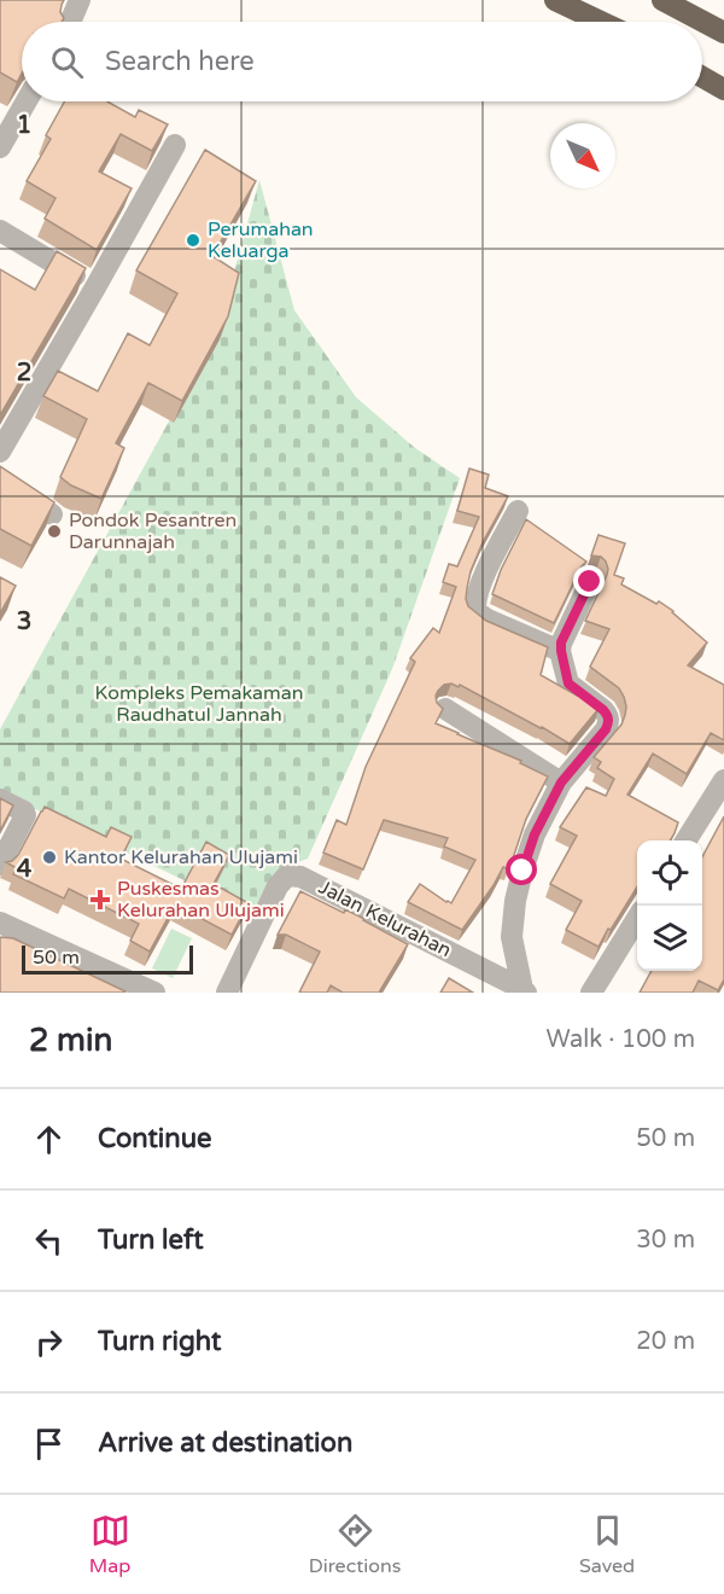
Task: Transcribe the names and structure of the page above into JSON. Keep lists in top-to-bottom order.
{
  "streets": {
    "street": ["Jalan Kelurahan"]
  },
  "parks": ["Kompleks Pemakaman Raudhatul Jannah"],
  "places": {
    "other": ["Perumahan Keluarga", "Pondok Pesantren Darunnajah", "Kantor Kelurahan Ulujami"],
    "health": ["Puskesmas Kelurahan Ulujami"]
  },
  "scale_bar": "50 m",
  "north": "bottom right",
  "page": {
    "search": "Search here",
    "scale": "50 m",
    "heading": ["2 min", "Walk · 100 m"],
    "list": [
      ["Continue", "50 m"],
      ["Turn left", "30 m"],
      ["Turn right", "20 m"],
      "Arrive at destination"
    ],
    "nav": ["Map", "Directions", "Saved"]
  },
  "grid": {
    "rows": [
      "1",
      "2",
      "3",
      "4"
    ]
  }
}
